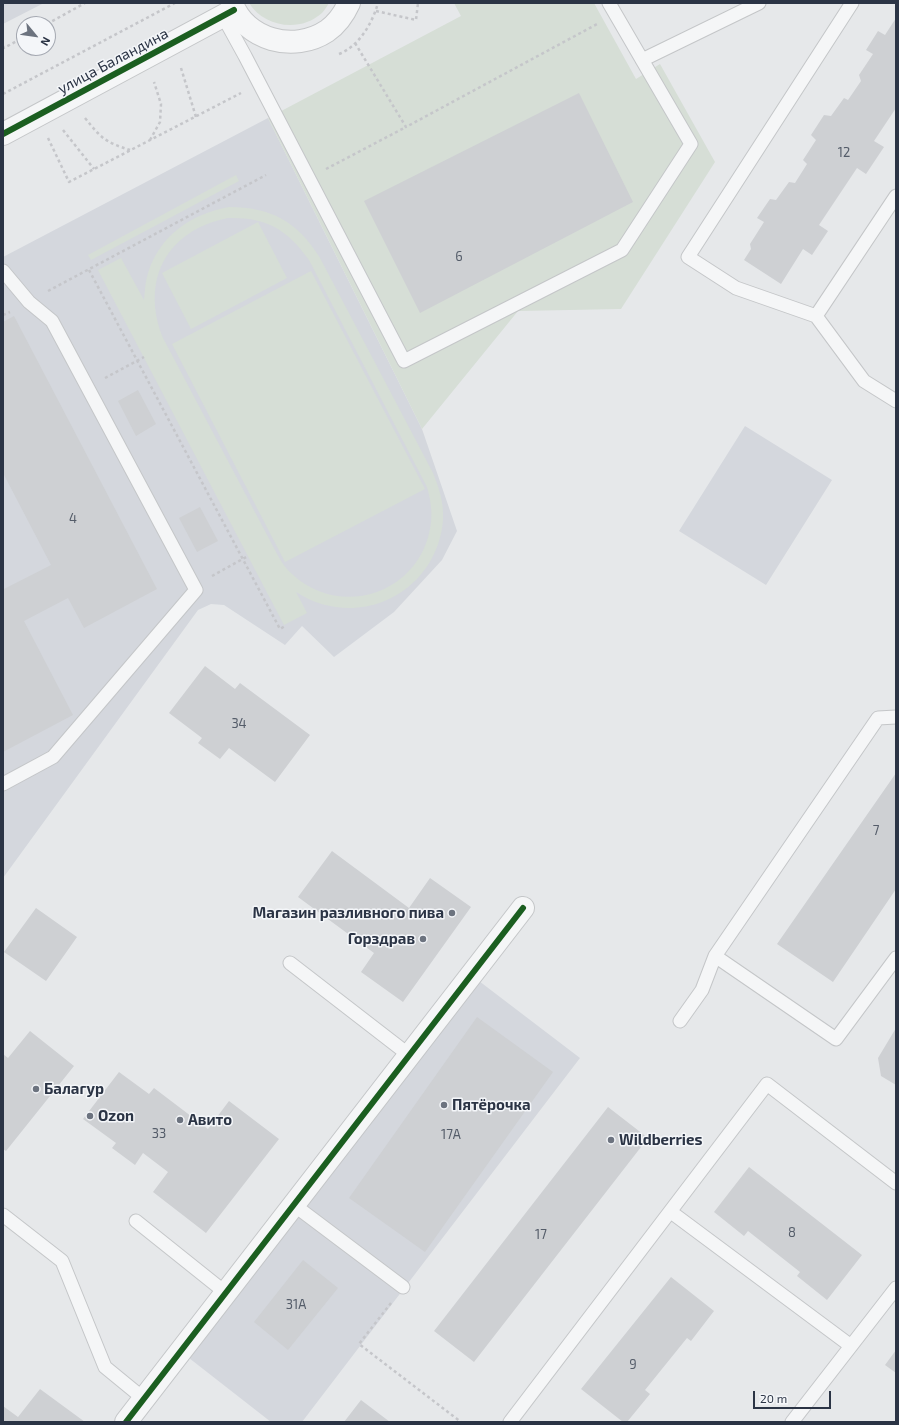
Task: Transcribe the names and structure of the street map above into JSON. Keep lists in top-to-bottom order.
{
  "streets": {
    "street": ["улица Баландина"]
  },
  "places": [
    "Магазин разливного пива",
    "Горздрав",
    "Балагур",
    "Пятёрочка",
    "Ozon",
    "Авито",
    "Wildberries"
  ],
  "house_numbers": [
    "12",
    "6",
    "4",
    "34",
    "7",
    "33",
    "17А",
    "8",
    "17",
    "31А",
    "9"
  ],
  "scale_bar": "20 m",
  "north": "bottom right"
}
